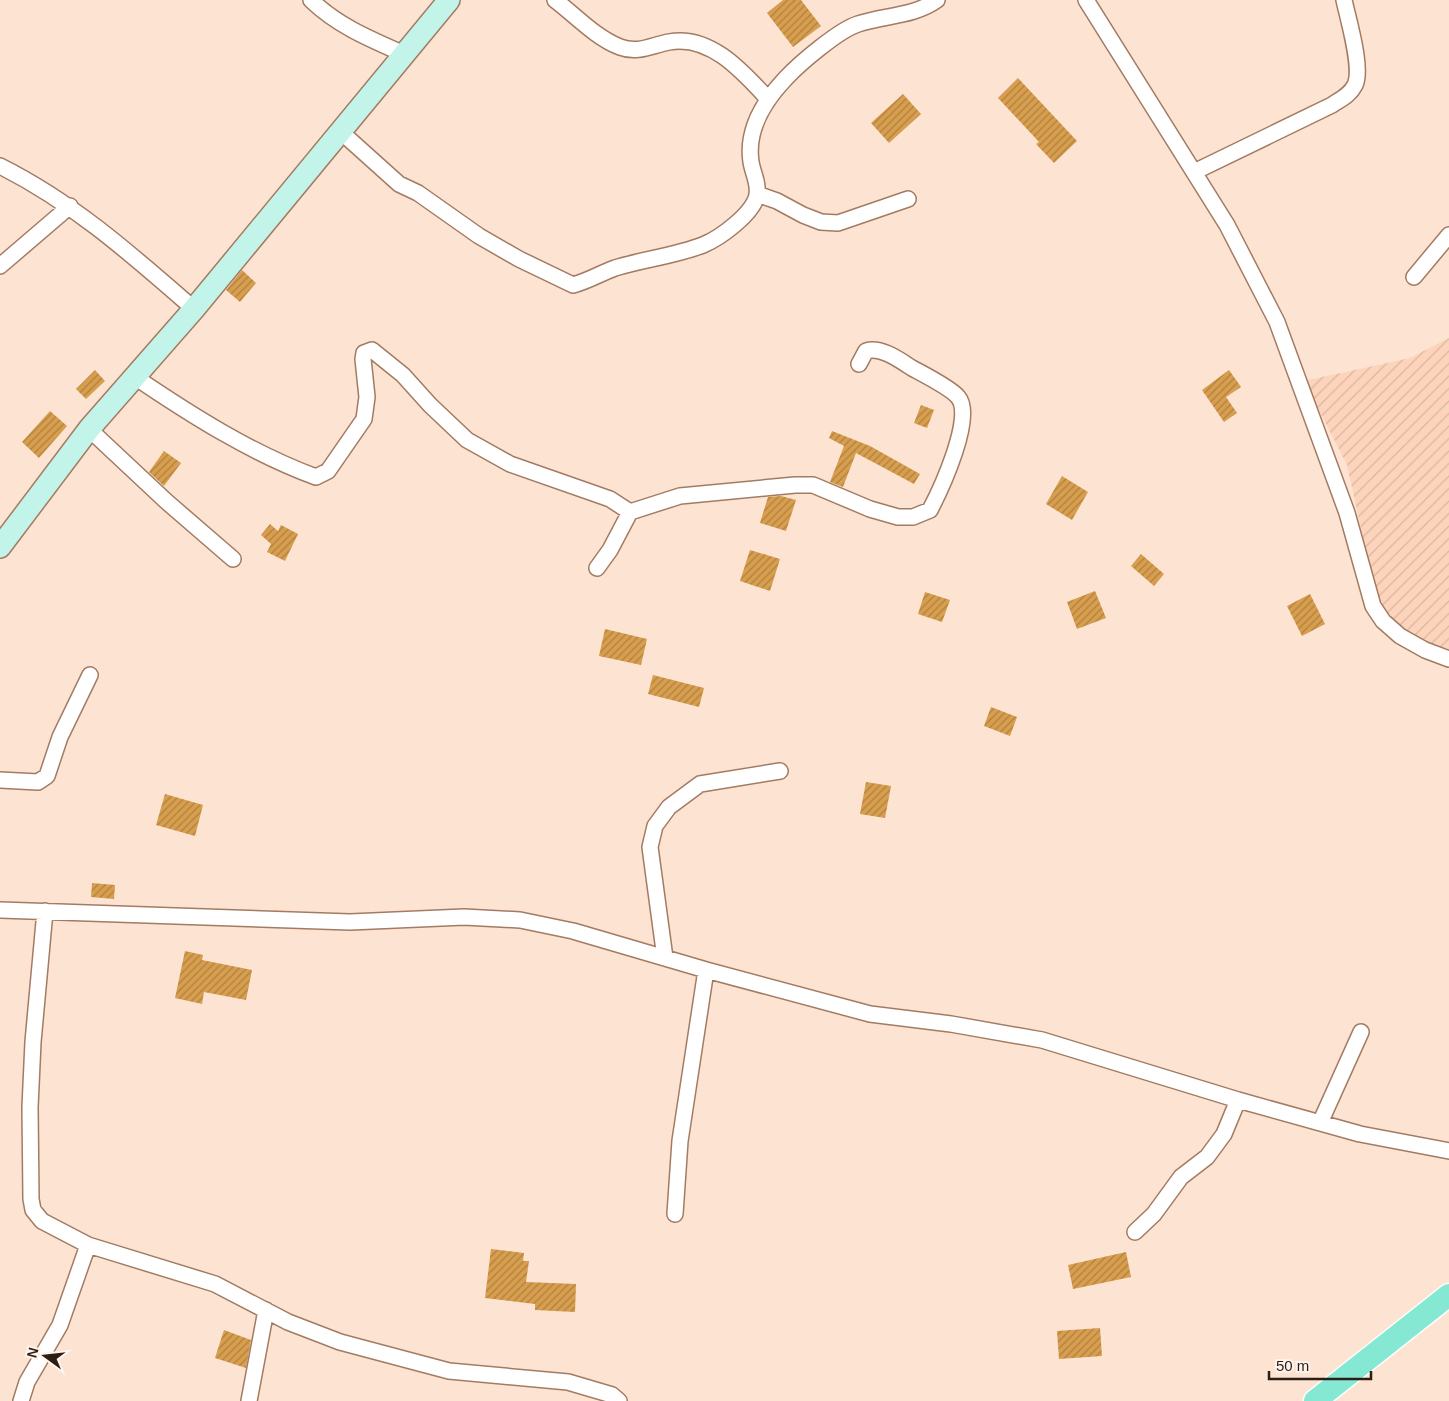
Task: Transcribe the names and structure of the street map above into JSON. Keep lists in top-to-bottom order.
{
  "scale_bar": "50 m",
  "north": "left"
}
